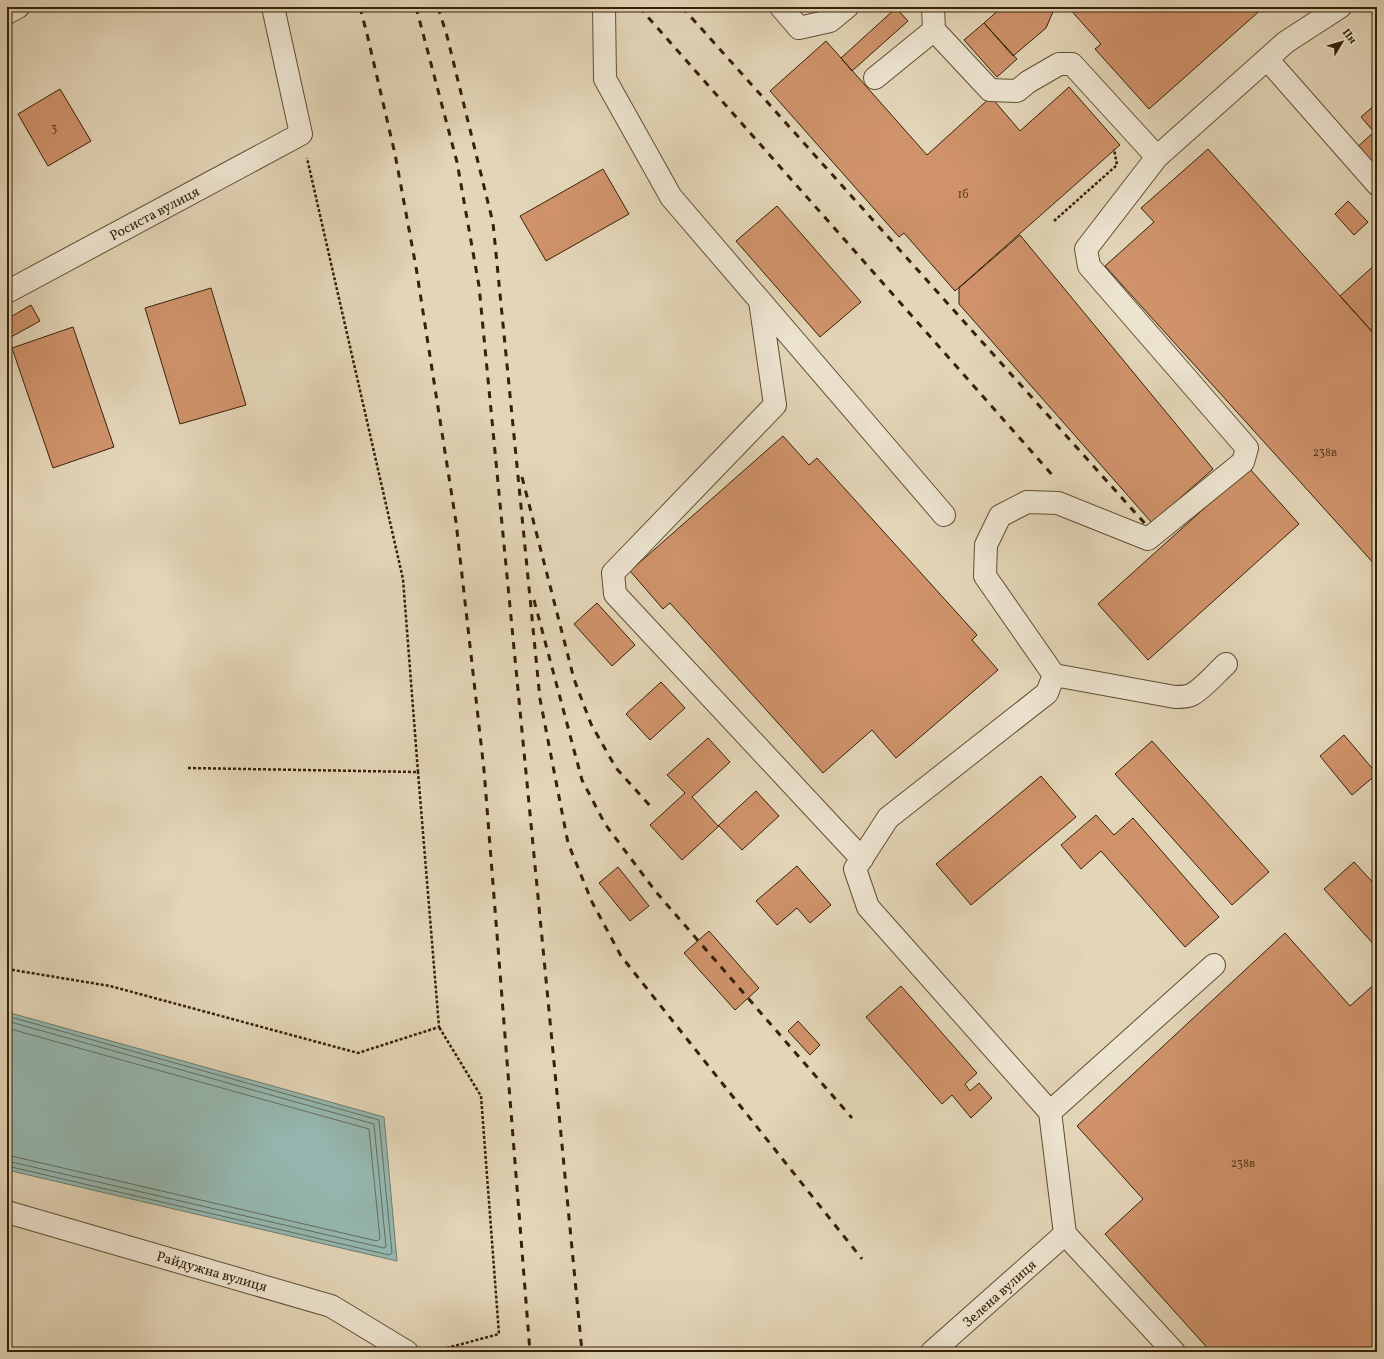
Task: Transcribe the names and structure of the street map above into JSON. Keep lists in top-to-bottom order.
{
  "streets": {
    "street": ["Росиста вулиця", "Райдужна вулиця", "Зелена вулиця"]
  },
  "house_numbers": [
    "3",
    "1б",
    "238в",
    "238в"
  ],
  "north": "top right"
}
